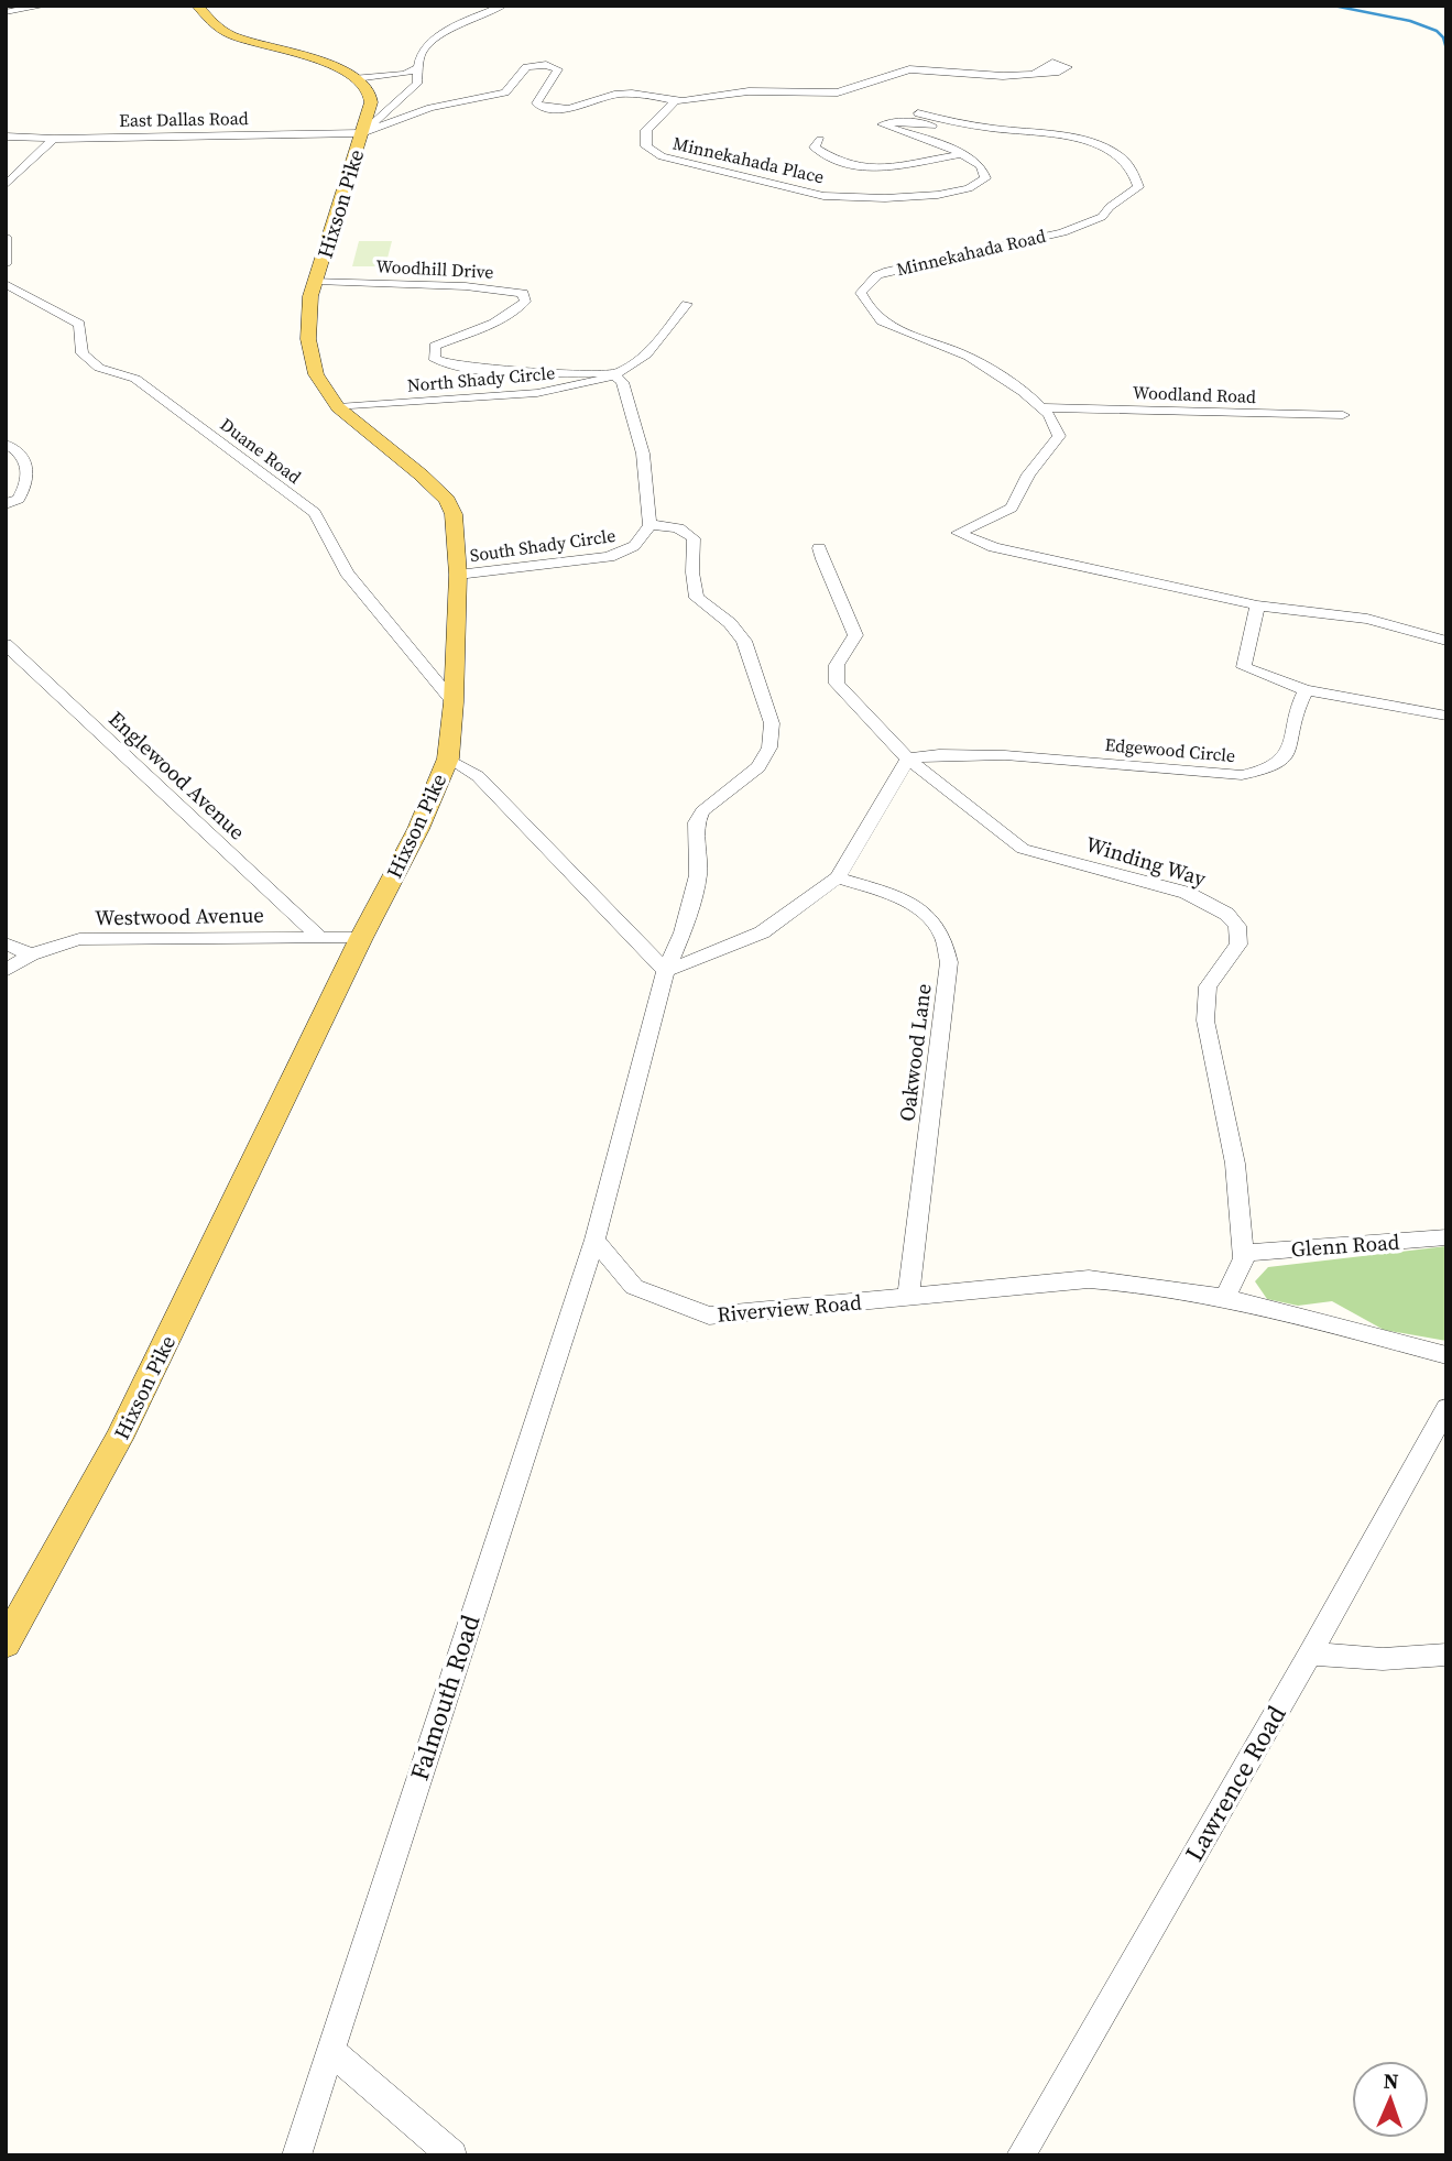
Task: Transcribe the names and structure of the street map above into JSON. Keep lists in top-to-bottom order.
{
  "streets": {
    "main road": ["Hixson Pike"],
    "street": [
      "East Dallas Road",
      "Minnekahada Place",
      "Minnekahada Road",
      "Woodhill Drive",
      "North Shady Circle",
      "Woodland Road",
      "Duane Road",
      "South Shady Circle",
      "Edgewood Circle",
      "Englewood Avenue",
      "Winding Way",
      "Westwood Avenue",
      "Oakwood Lane",
      "Glenn Road",
      "Riverview Road",
      "Falmouth Road",
      "Lawrence Road"
    ]
  },
  "crossings": [
    ["East Dallas Road", "Minnekahada Place"],
    ["East Dallas Road", "Hixson Pike"],
    ["Minnekahada Place", "Hixson Pike"],
    ["Minnekahada Place", "Minnekahada Road"],
    ["Hixson Pike", "Woodhill Drive"],
    ["Hixson Pike", "North Shady Circle"],
    ["Hixson Pike", "Duane Road"],
    ["Hixson Pike", "South Shady Circle"],
    ["Hixson Pike", "Westwood Avenue"],
    ["Minnekahada Road", "Woodland Road"],
    ["Woodhill Drive", "North Shady Circle"],
    ["Edgewood Circle", "Winding Way"],
    ["Englewood Avenue", "Westwood Avenue"],
    ["Winding Way", "Glenn Road"],
    ["Winding Way", "Riverview Road"],
    ["Oakwood Lane", "Riverview Road"],
    ["Riverview Road", "Falmouth Road"]
  ],
  "north": "top"
}
